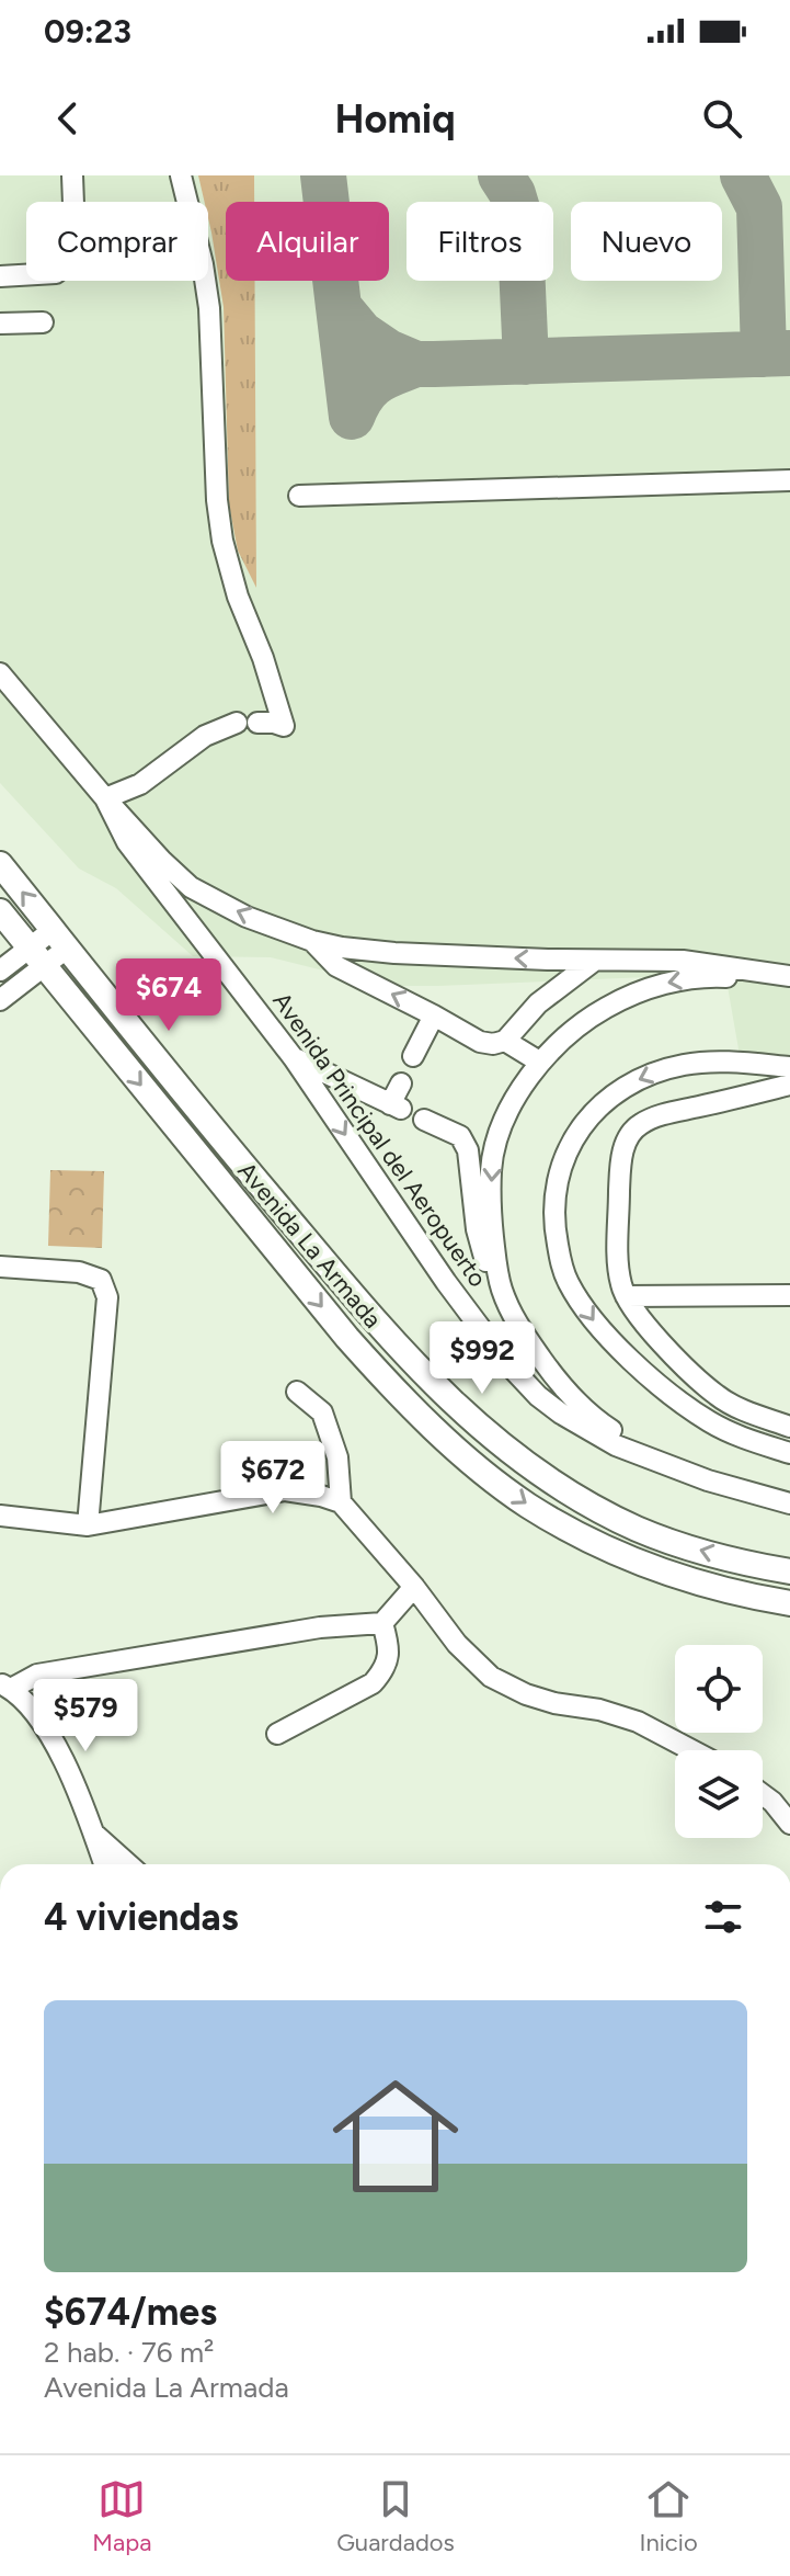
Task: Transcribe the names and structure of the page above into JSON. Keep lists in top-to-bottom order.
{
  "streets": {
    "main road": ["Avenida La Armada"],
    "street": ["Avenida Principal del Aeropuerto"]
  },
  "page": {
    "status": "09:23",
    "header": "Homiq",
    "chip": [
      "Comprar",
      "Alquilar",
      "Filtros",
      "Nuevo"
    ],
    "price": [
      "$674",
      "$992",
      "$672",
      "$579"
    ],
    "heading": "4 viviendas",
    "list": [
      {
        "name": "$674/mes",
        "note": "2 hab. · 76 m² · Avenida La Armada"
      }
    ],
    "tabs": ["Mapa", "Guardados", "Inicio"]
  }
}
